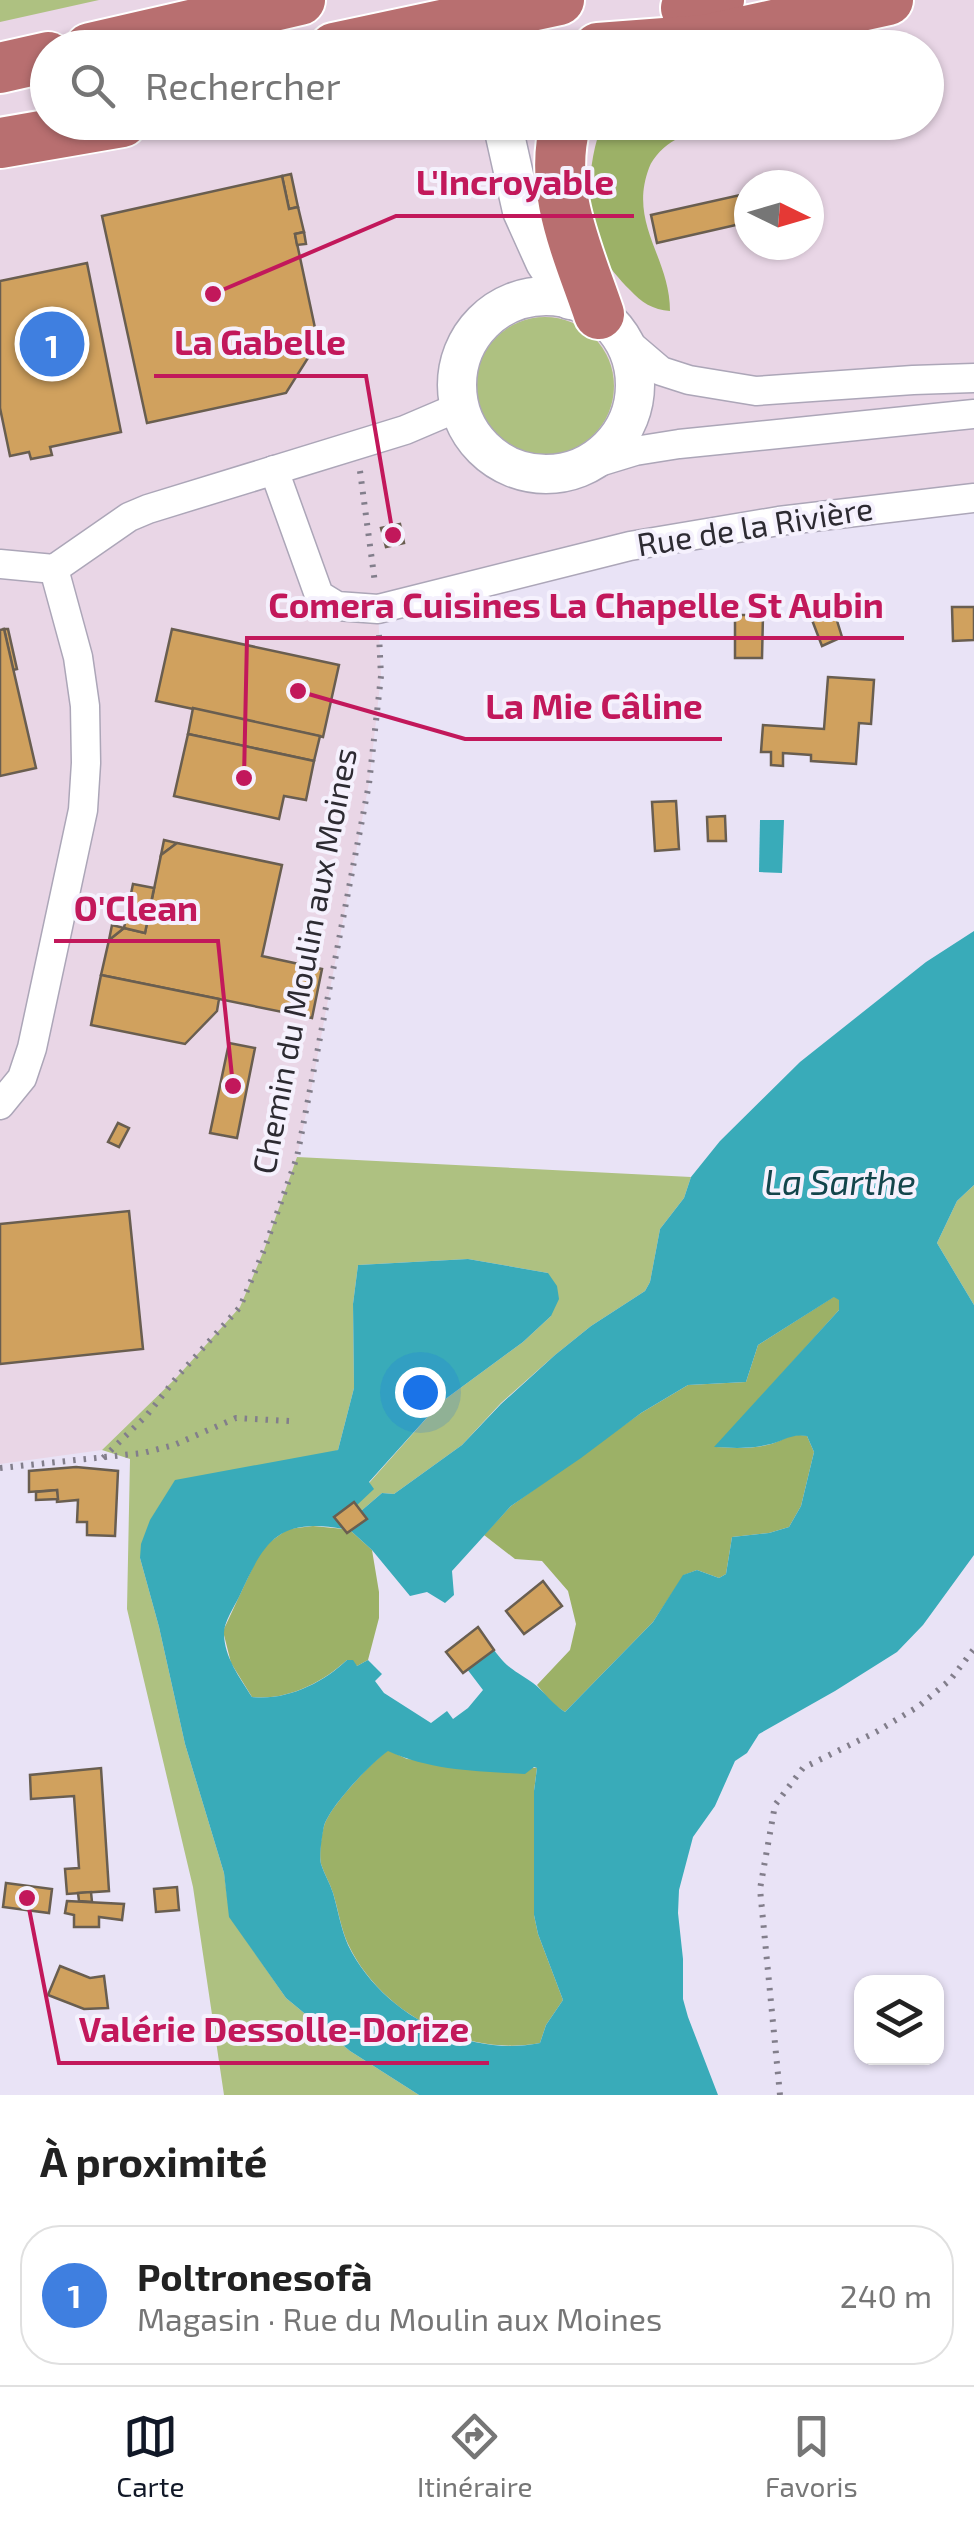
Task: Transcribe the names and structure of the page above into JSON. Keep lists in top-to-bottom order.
{
  "streets": {
    "street": ["Rue de la Rivière"],
    "path": ["Chemin du Moulin aux Moines"]
  },
  "crossings": [
    ["Rue de la Rivière", "Chemin du Moulin aux Moines"]
  ],
  "water": ["La Sarthe"],
  "places": [
    "L'Incroyable",
    "La Gabelle",
    "La Mie Câline",
    "Comera Cuisines La Chapelle St Aubin",
    "O'Clean",
    "Valérie Dessolle-Dorize"
  ],
  "north": "right",
  "page": {
    "search": "Rechercher",
    "pins": "1",
    "heading": "À proximité",
    "list": [
      {
        "mark": "1",
        "name": "Poltronesofà",
        "note": "Magasin · Rue du Moulin aux Moines",
        "value": "240 m"
      }
    ],
    "nav": ["Carte", "Itinéraire", "Favoris"]
  }
}
